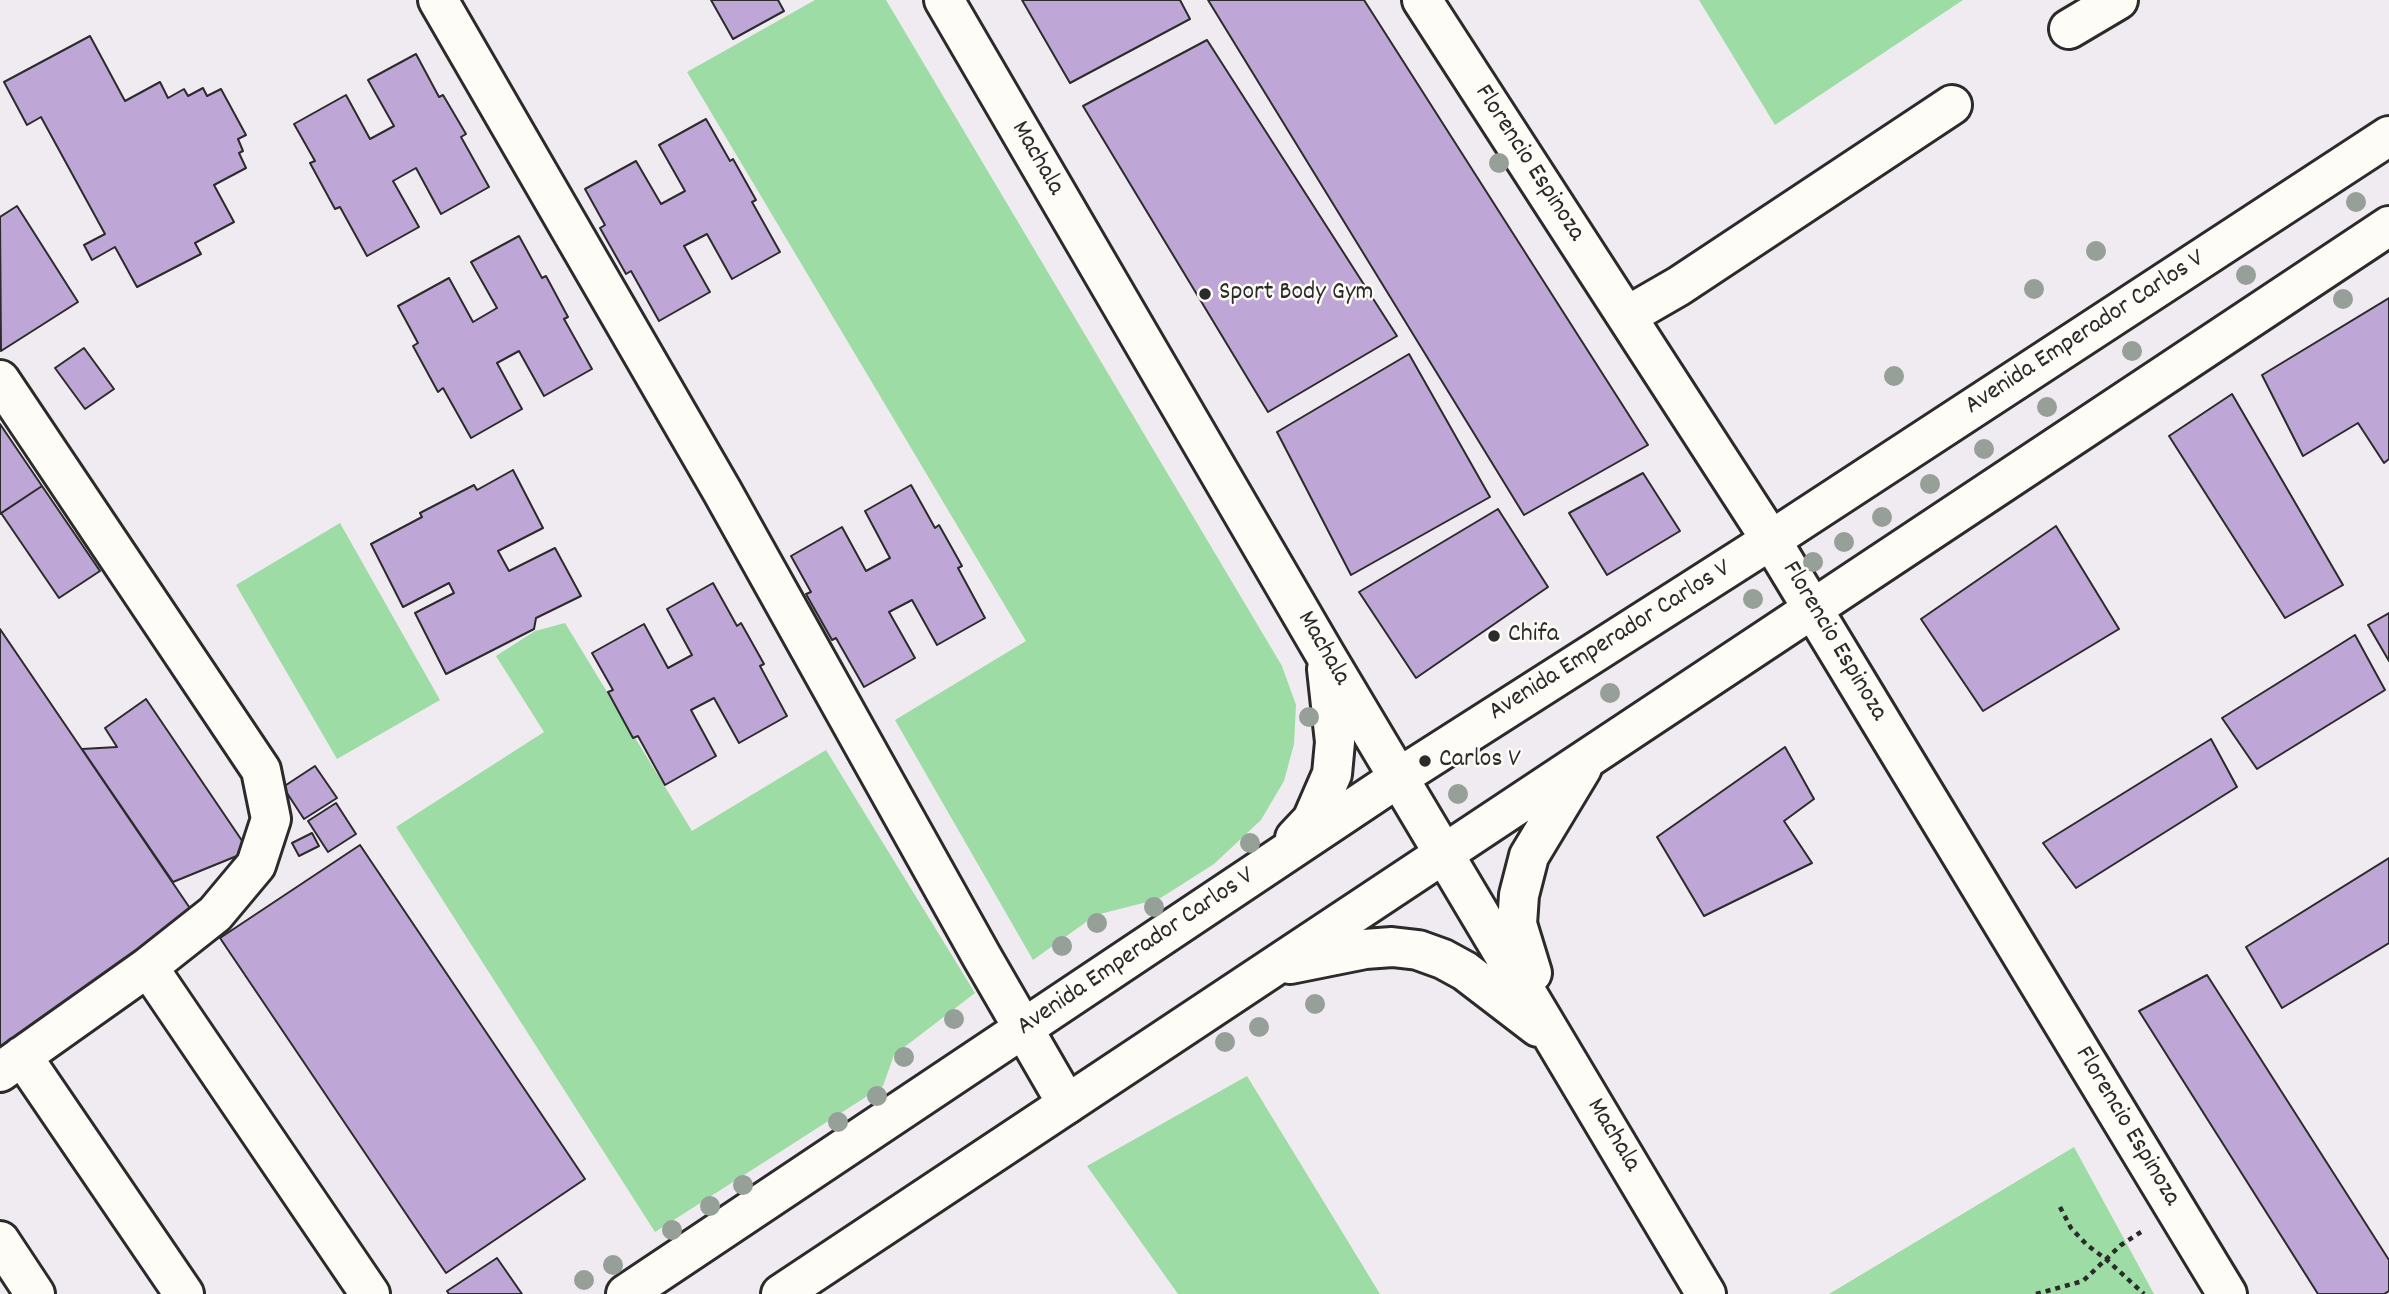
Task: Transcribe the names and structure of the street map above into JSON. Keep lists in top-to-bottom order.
{
  "streets": {
    "main road": ["Machala", "Florencio Espinoza", "Avenida Emperador Carlos V"]
  },
  "crossings": [
    ["Machala", "Avenida Emperador Carlos V"],
    ["Florencio Espinoza", "Avenida Emperador Carlos V"]
  ],
  "places": ["Sport Body Gym", "Chifa", "Carlos V"]
}
